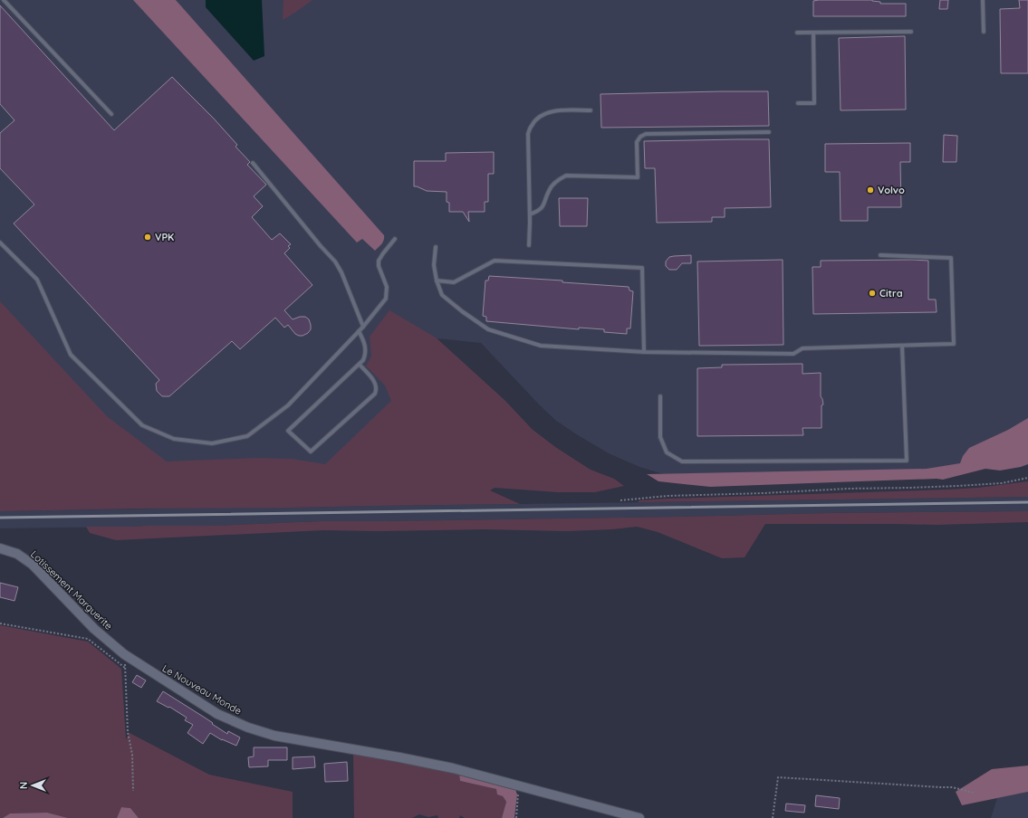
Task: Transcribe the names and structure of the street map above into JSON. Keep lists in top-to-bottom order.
{
  "streets": {
    "street": ["Lotissement Marguerite", "Le Nouveau Monde"]
  },
  "crossings": [
    ["Lotissement Marguerite", "Le Nouveau Monde"]
  ],
  "places": ["Volvo", "VPK", "Citra"],
  "north": "left"
}
